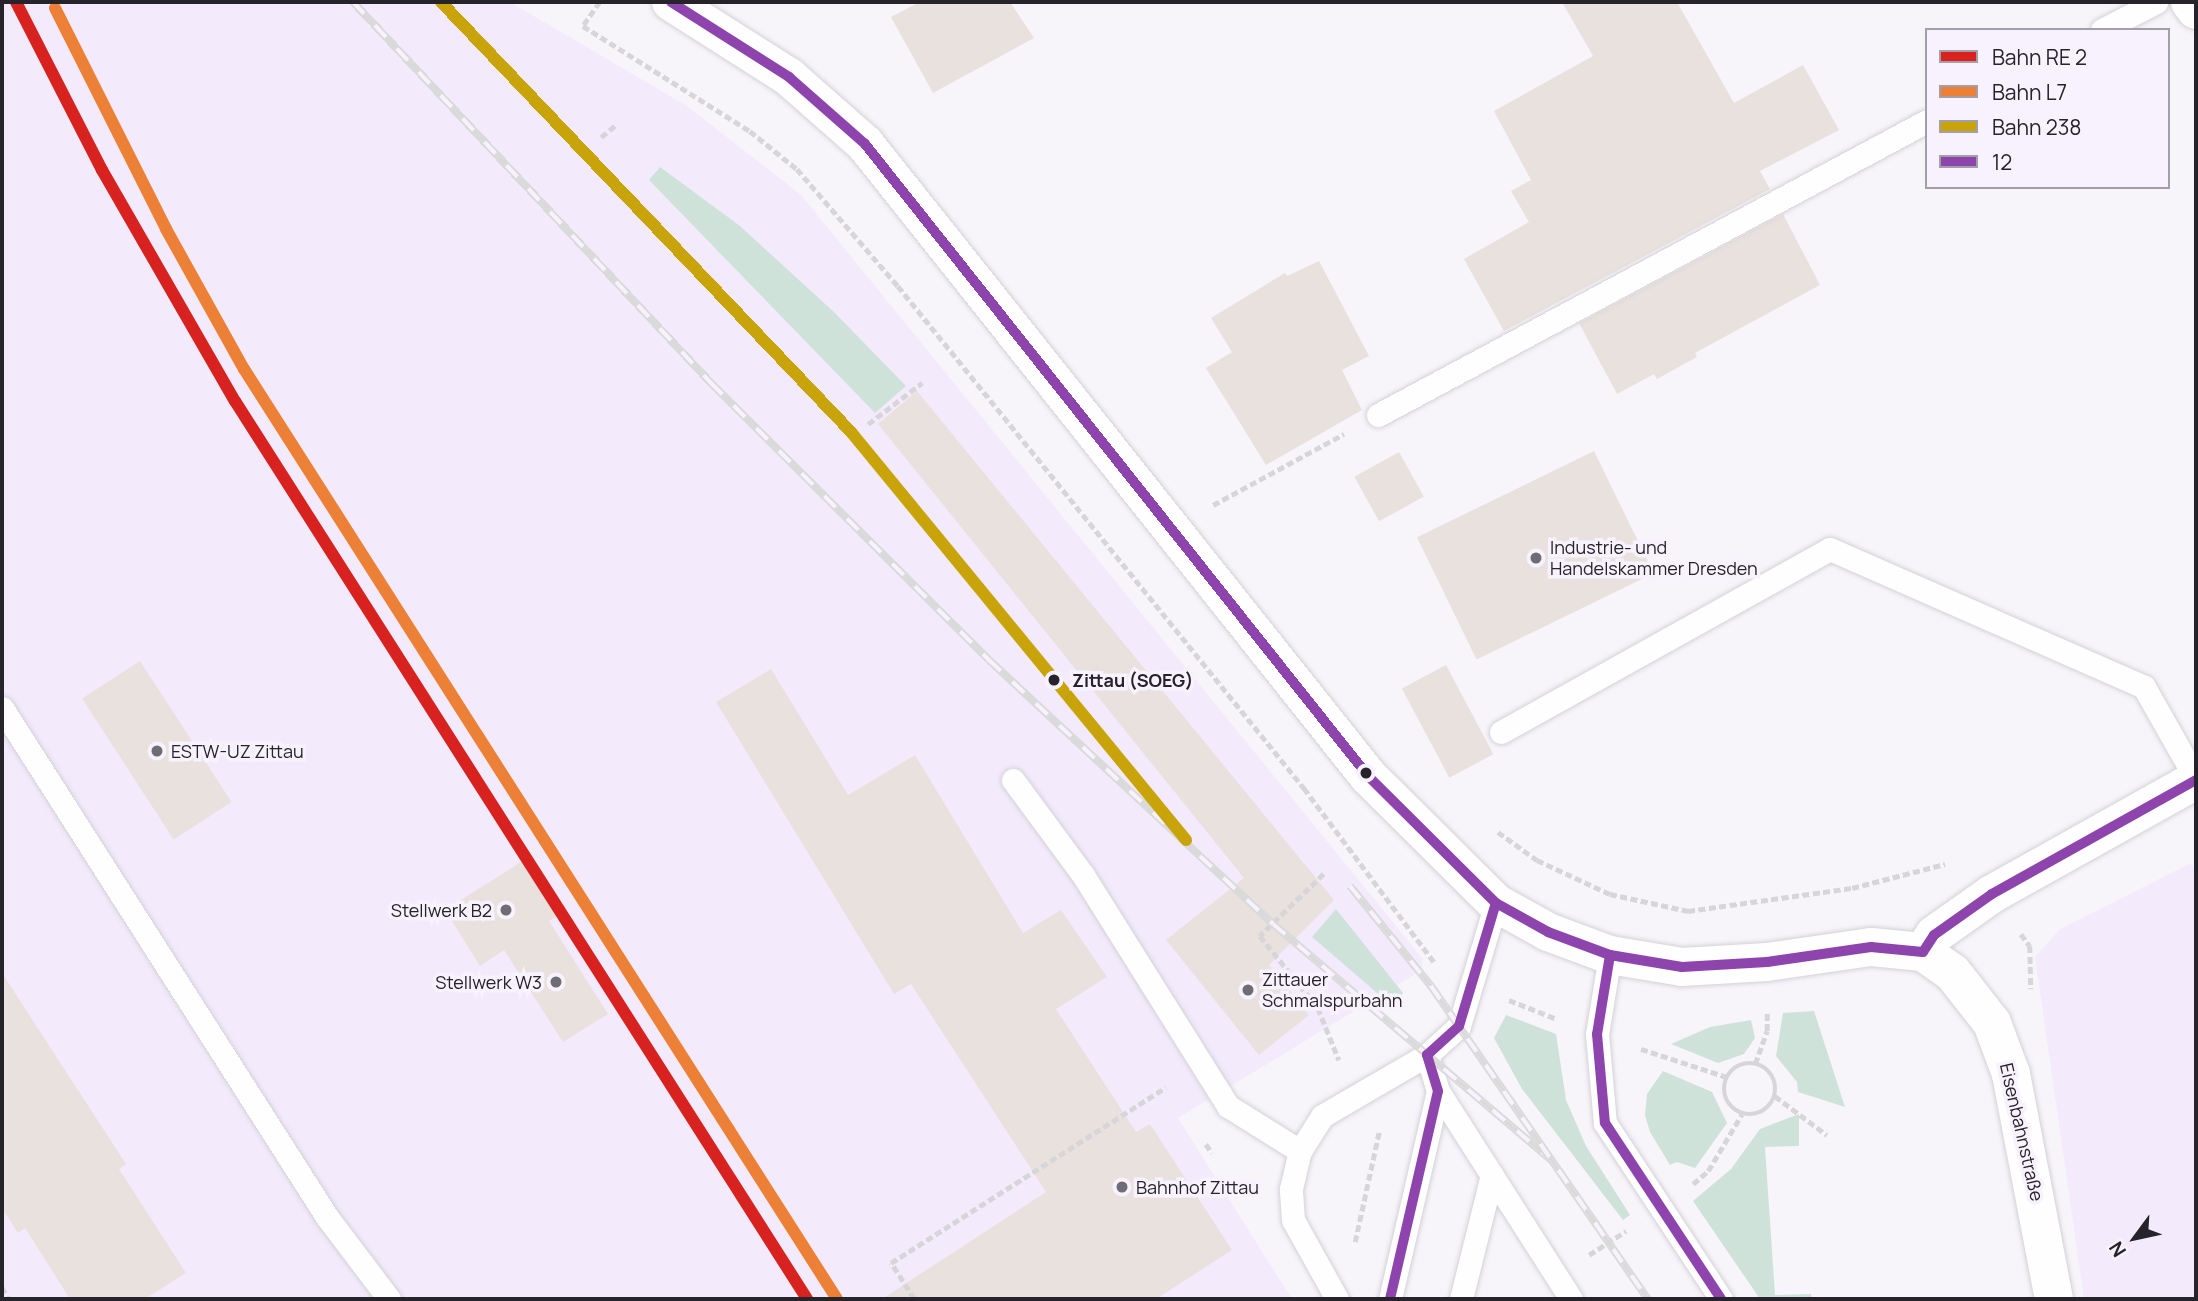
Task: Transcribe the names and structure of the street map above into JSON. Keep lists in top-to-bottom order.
{
  "streets": {
    "street": ["Eisenbahnstraße"]
  },
  "places": [
    "Industrie- und Handelskammer Dresden",
    "Zittau (SOEG)",
    "ESTW-UZ Zittau",
    "Stellwerk B2",
    "Stellwerk W3",
    "Zittauer Schmalspurbahn",
    "Bahnhof Zittau"
  ],
  "lines": ["rail line 238", "transit line 12", "rail line L7"],
  "legend": [
    "Bahn RE 2",
    "Bahn L7",
    "Bahn 238",
    "12"
  ],
  "north": "bottom left"
}
